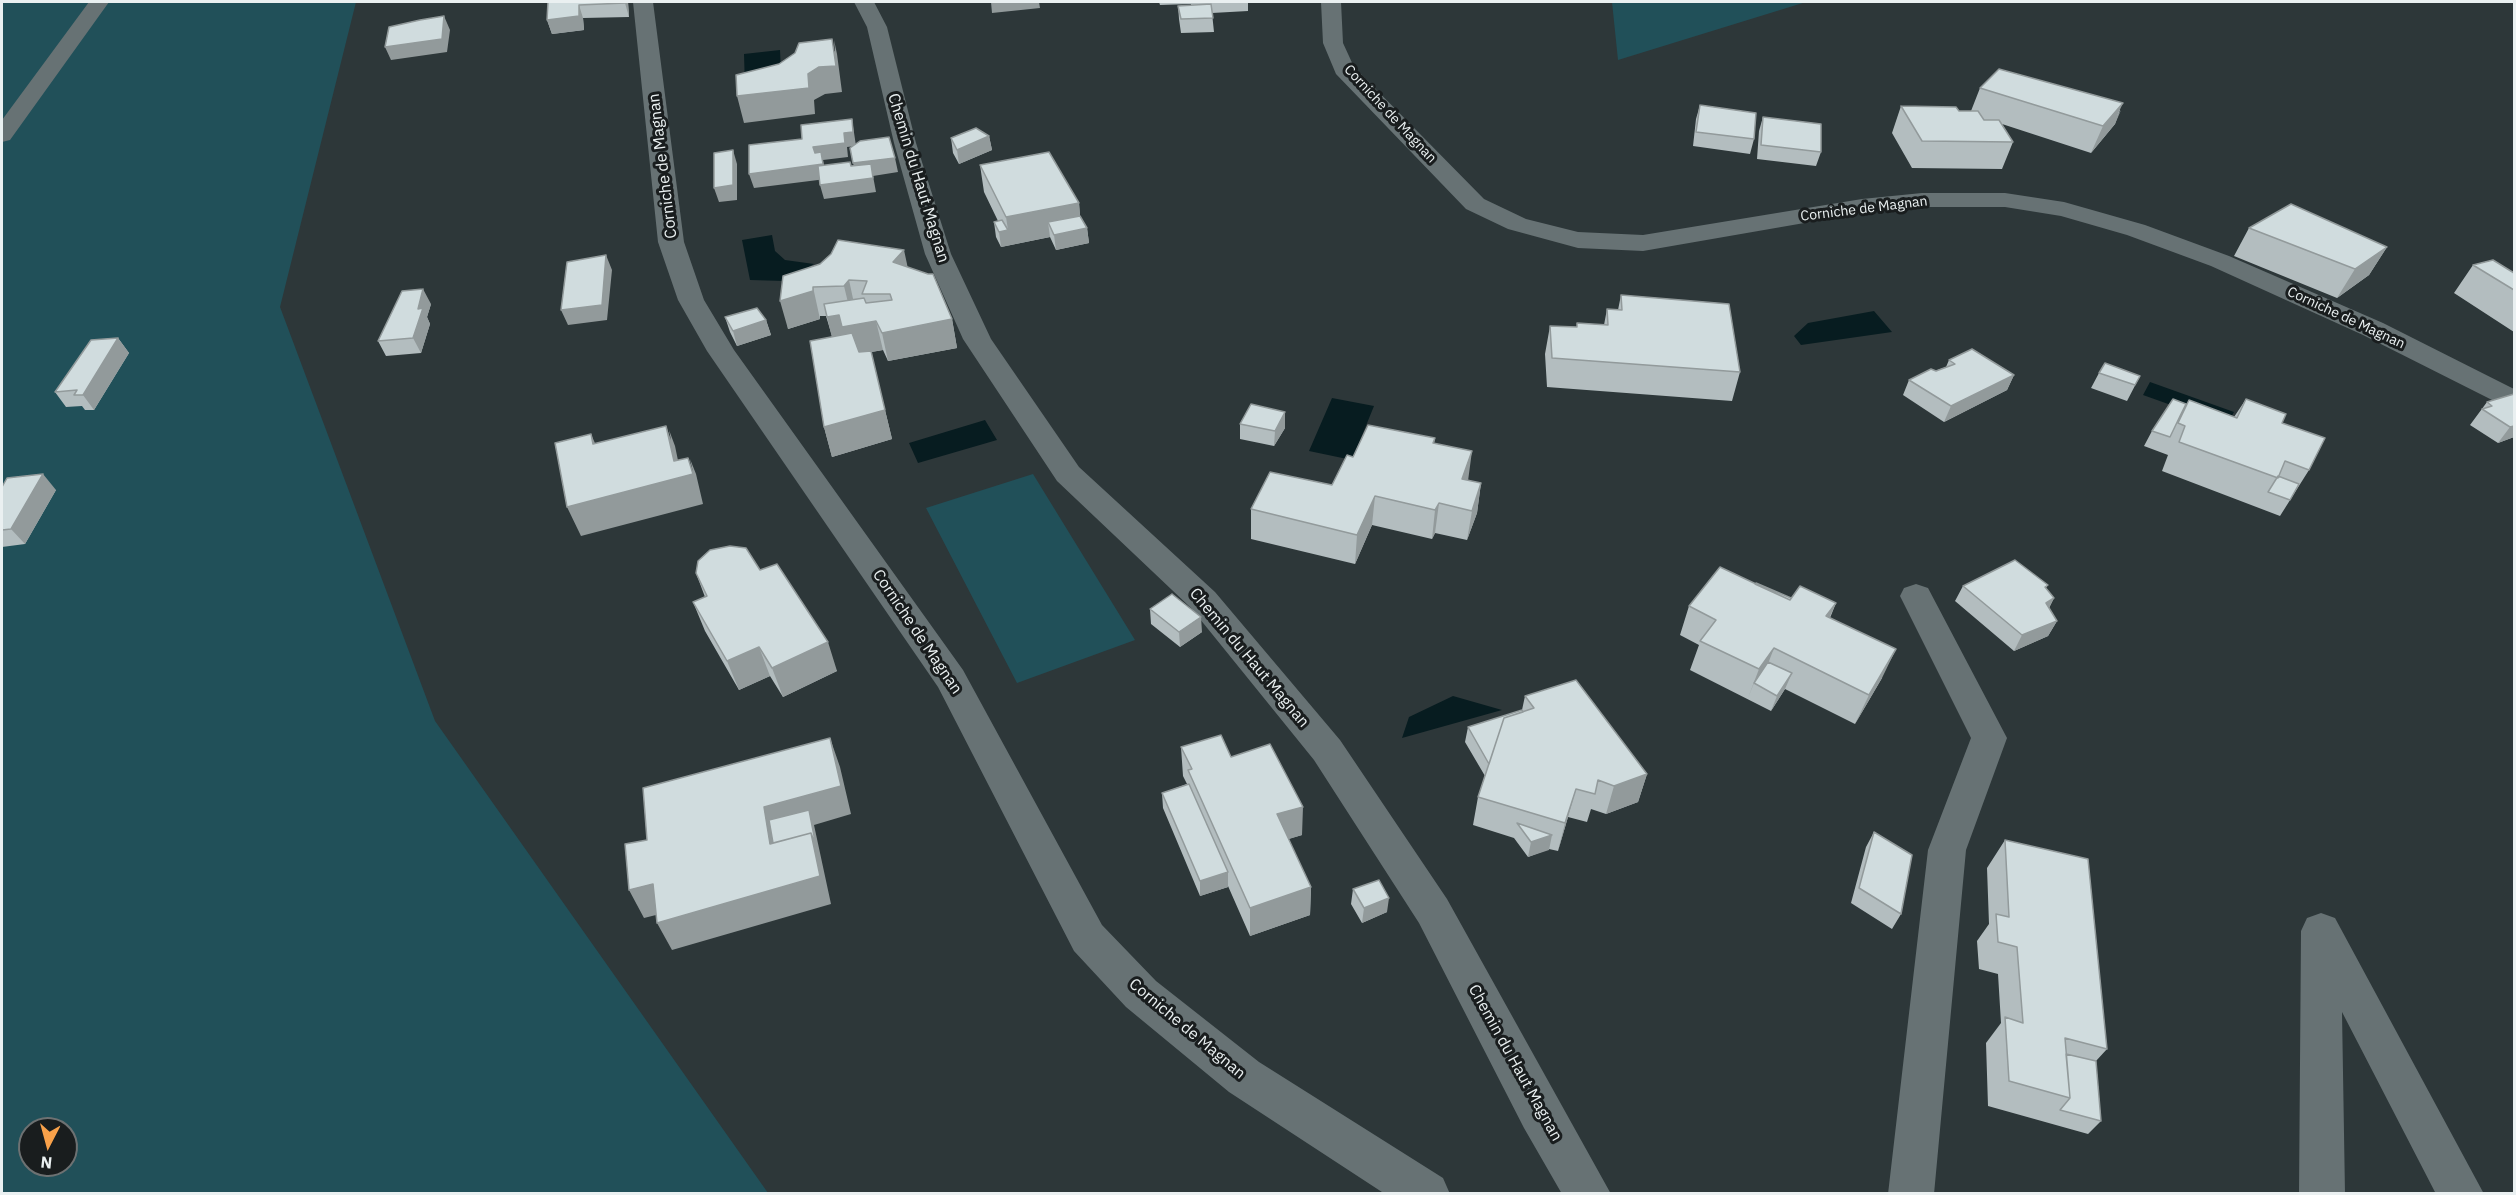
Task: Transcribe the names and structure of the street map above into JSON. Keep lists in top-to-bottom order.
{
  "streets": {
    "street": ["Corniche de Magnan", "Chemin du Haut Magnan"]
  },
  "north": "bottom"
}
